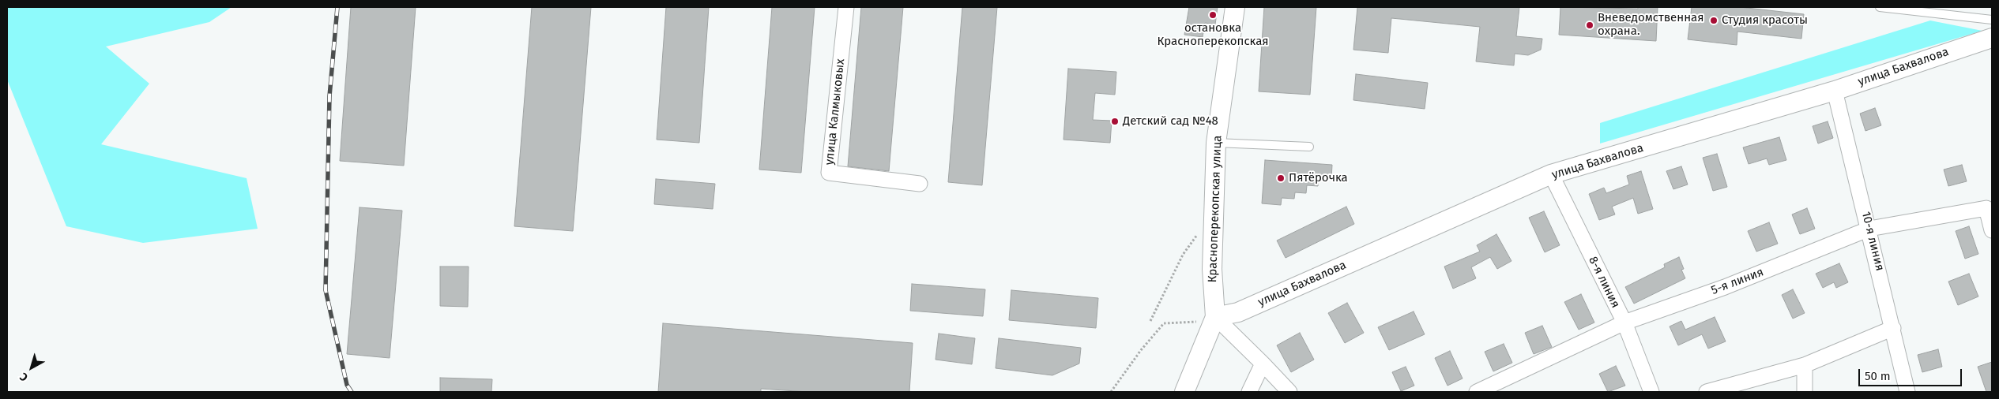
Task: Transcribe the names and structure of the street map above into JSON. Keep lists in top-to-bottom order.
{
  "streets": {
    "street": [
      "улица Бахвалова",
      "улица Калмыковых",
      "Красноперекопская улица",
      "10-я линия",
      "5-я линия",
      "8-я линия"
    ]
  },
  "crossings": [
    ["улица Бахвалова", "Красноперекопская улица"],
    ["улица Бахвалова", "10-я линия"],
    ["улица Бахвалова", "8-я линия"],
    ["10-я линия", "5-я линия"],
    ["5-я линия", "8-я линия"]
  ],
  "places": [
    "остановка Красноперекопская",
    "Студия красоты",
    "Вневедомственная охрана.",
    "Детский сад №48",
    "Пятёрочка"
  ],
  "scale_bar": "50 m",
  "north": "bottom left"
}
